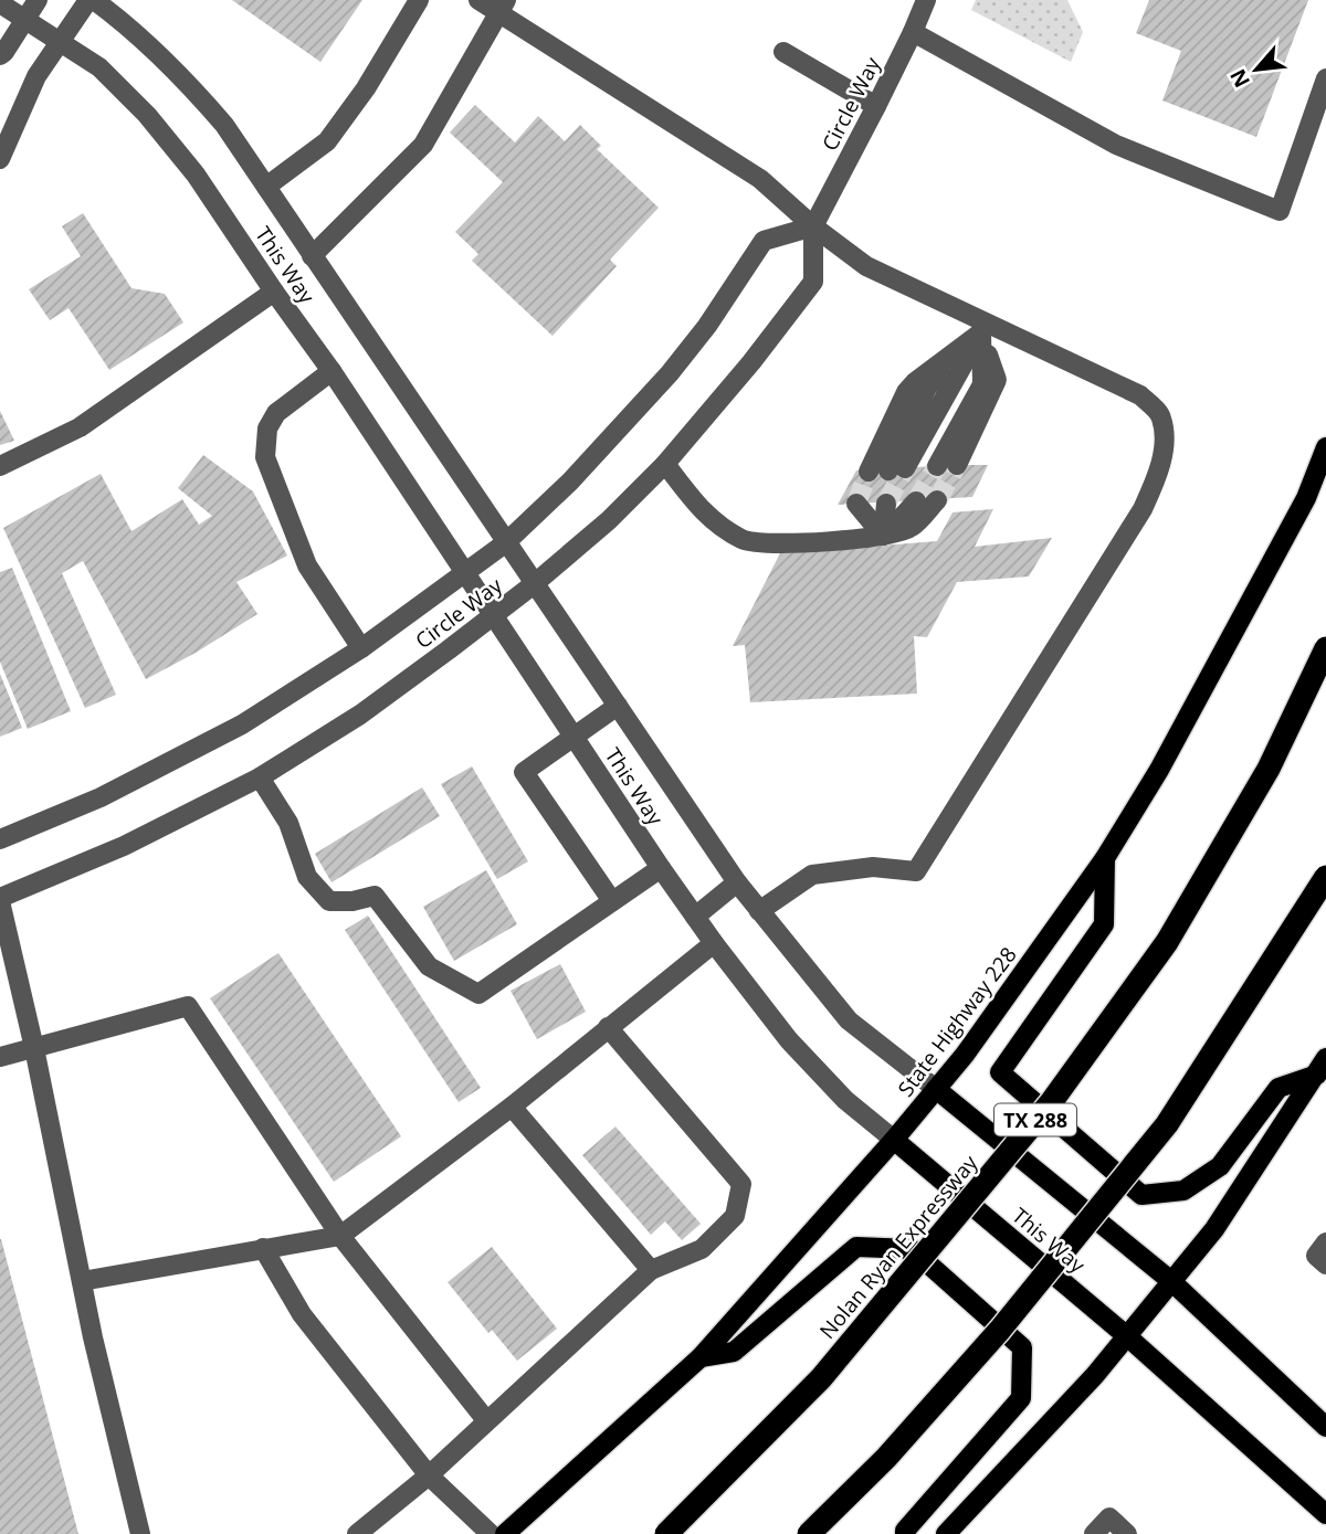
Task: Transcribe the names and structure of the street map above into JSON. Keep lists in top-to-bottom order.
{
  "streets": {
    "highway": ["TX 288", "Nolan Ryan Expressway"],
    "main road": ["This Way", "State Highway 228"],
    "street": ["Circle Way"]
  },
  "crossings": [
    ["Circle Way", "This Way"],
    ["This Way", "State Highway 228"]
  ],
  "north": "bottom left"
}
